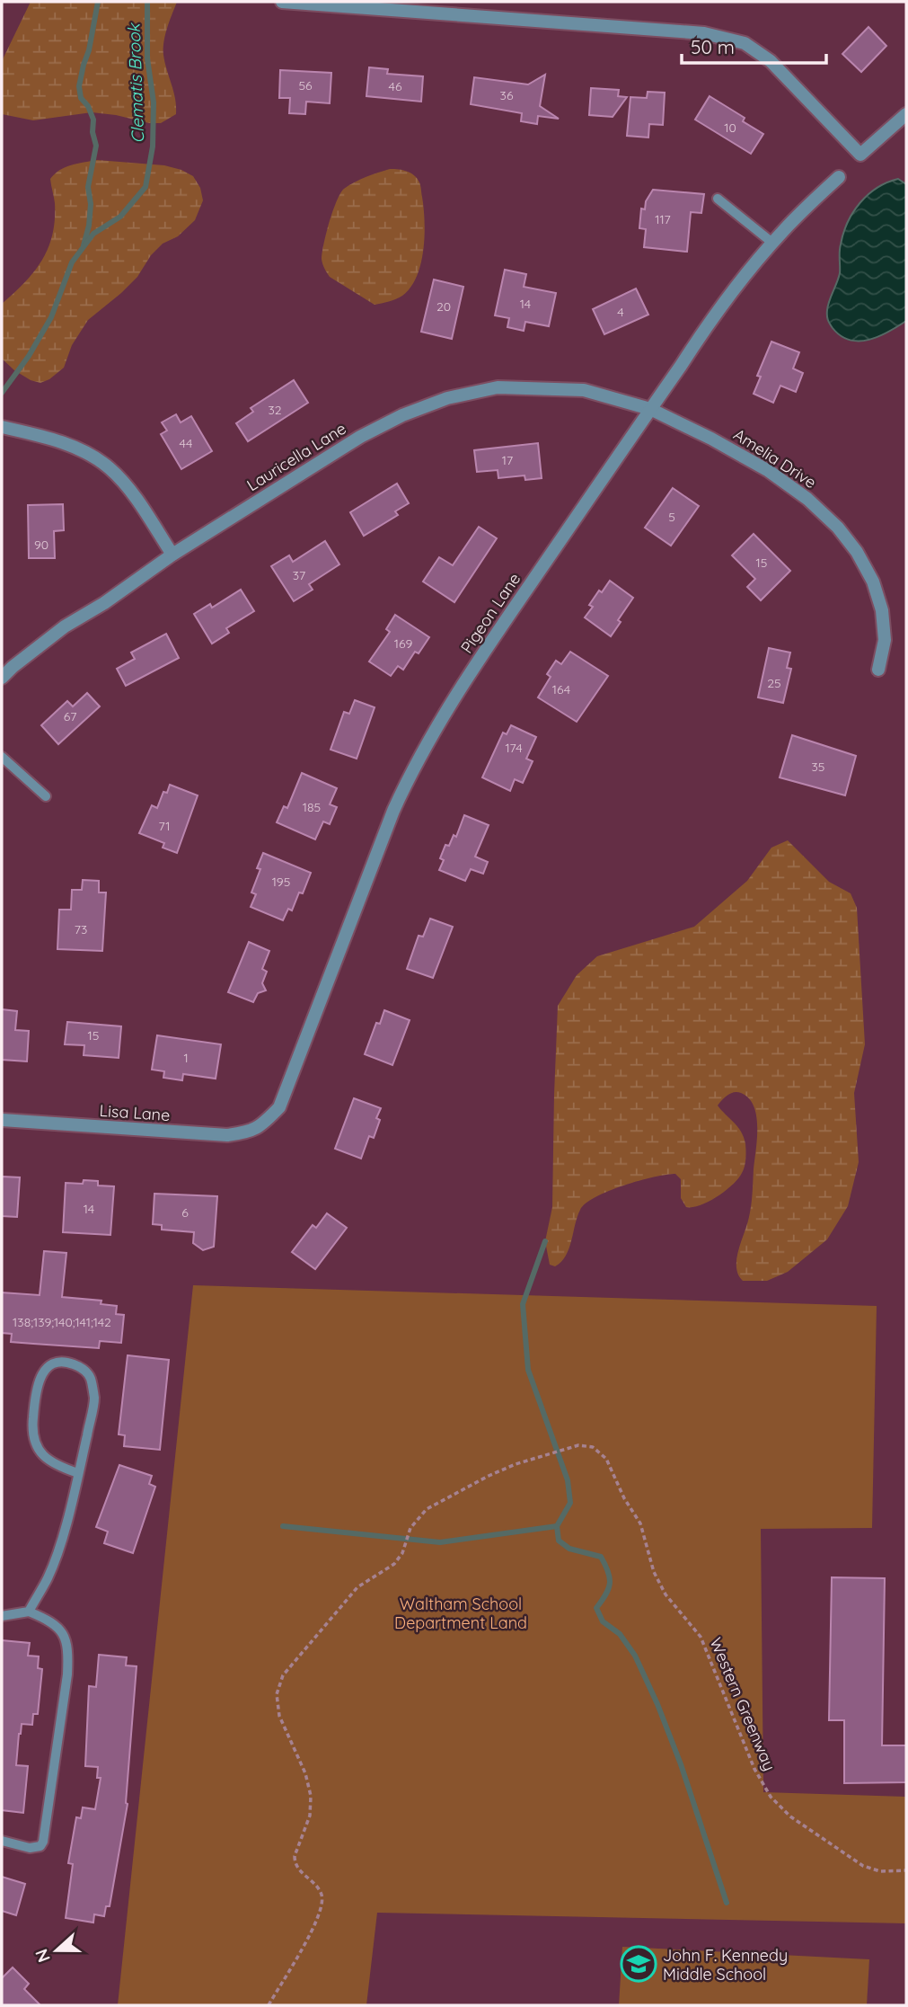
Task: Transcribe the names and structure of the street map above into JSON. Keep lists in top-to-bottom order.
{
  "streets": {
    "street": [
      "Lauricella Lane",
      "Amelia Drive",
      "Pigeon Lane",
      "Lisa Lane"
    ],
    "path": ["Western Greenway"]
  },
  "crossings": [
    ["Lauricella Lane", "Amelia Drive"],
    ["Lauricella Lane", "Pigeon Lane"],
    ["Amelia Drive", "Pigeon Lane"],
    ["Pigeon Lane", "Lisa Lane"]
  ],
  "water": ["Clematis Brook"],
  "parks": ["Waltham School Department Land"],
  "places": {
    "school or university": ["John F. Kennedy Middle School"]
  },
  "house_numbers": [
    "56",
    "46",
    "36",
    "10",
    "117",
    "14",
    "20",
    "4",
    "32",
    "44",
    "17",
    "5",
    "90",
    "15",
    "37",
    "169",
    "25",
    "164",
    "67",
    "174",
    "35",
    "185",
    "71",
    "195",
    "73",
    "15",
    "1",
    "14",
    "6",
    "138;139;140;141;142"
  ],
  "scale_bar": "50 m",
  "north": "left"
}
